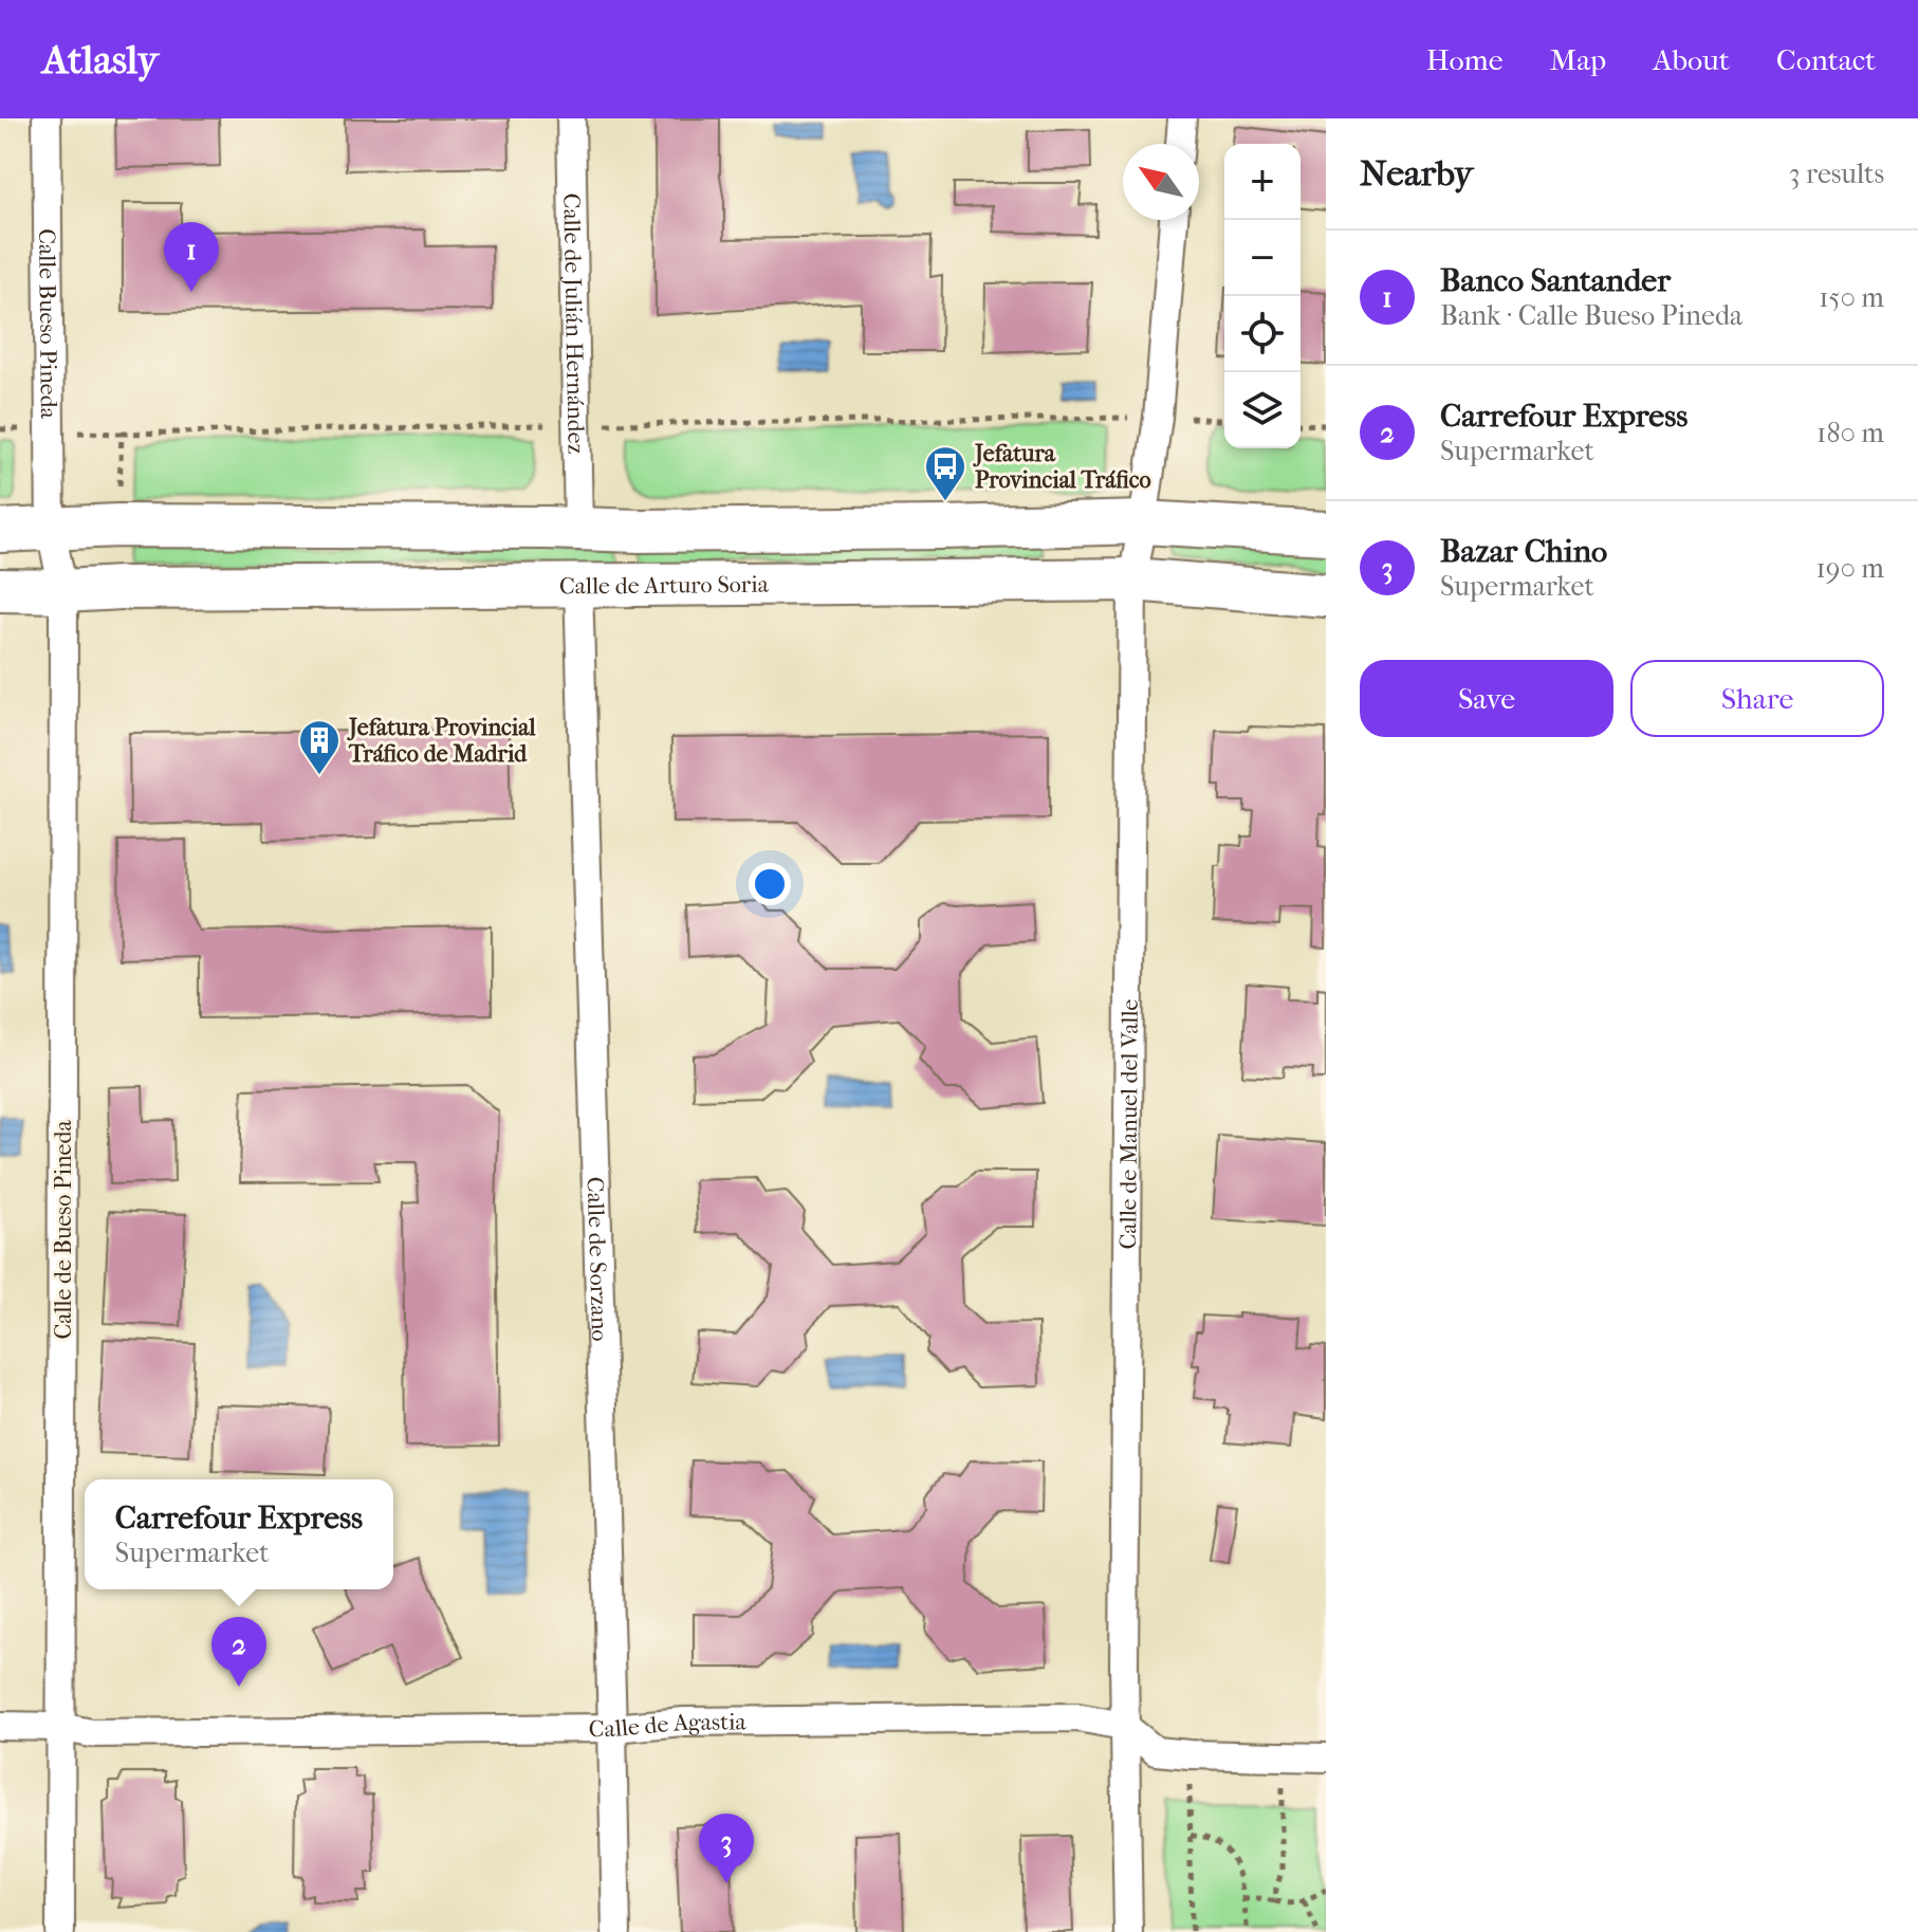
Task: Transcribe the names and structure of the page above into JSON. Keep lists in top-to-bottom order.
{
  "streets": {
    "main road": ["Calle de Arturo Soria"],
    "street": [
      "Calle Bueso Pineda",
      "Calle de Julián Hernández",
      "Calle de Manuel del Valle",
      "Calle de Bueso Pineda",
      "Calle de Sorzano",
      "Calle de Agastia"
    ]
  },
  "crossings": [
    ["Calle Bueso Pineda", "Calle de Bueso Pineda"],
    ["Calle de Arturo Soria", "Calle de Manuel del Valle"],
    ["Calle de Arturo Soria", "Calle de Bueso Pineda"],
    ["Calle de Arturo Soria", "Calle de Sorzano"],
    ["Calle de Manuel del Valle", "Calle de Agastia"],
    ["Calle de Bueso Pineda", "Calle de Agastia"],
    ["Calle de Sorzano", "Calle de Agastia"]
  ],
  "places": {
    "bus stop": ["Jefatura Provincial Tráfico"],
    "building": ["Jefatura Provincial Tráfico de Madrid"]
  },
  "north": "top left",
  "page": {
    "header": "Atlasly",
    "nav": [
      "Home",
      "Map",
      "About",
      "Contact"
    ],
    "heading": ["Nearby", "3 results"],
    "map_buttons": ["+", "−"],
    "pins": ["1", "2", "3"],
    "list": [
      {
        "mark": "1",
        "name": "Banco Santander",
        "note": "Bank · Calle Bueso Pineda",
        "value": "150 m"
      },
      {
        "mark": "2",
        "name": "Carrefour Express",
        "note": "Supermarket",
        "value": "180 m"
      },
      {
        "mark": "3",
        "name": "Bazar Chino",
        "note": "Supermarket",
        "value": "190 m"
      }
    ],
    "buttons": ["Save", "Share"],
    "popup": ["Carrefour Express", "Supermarket"]
  }
}
